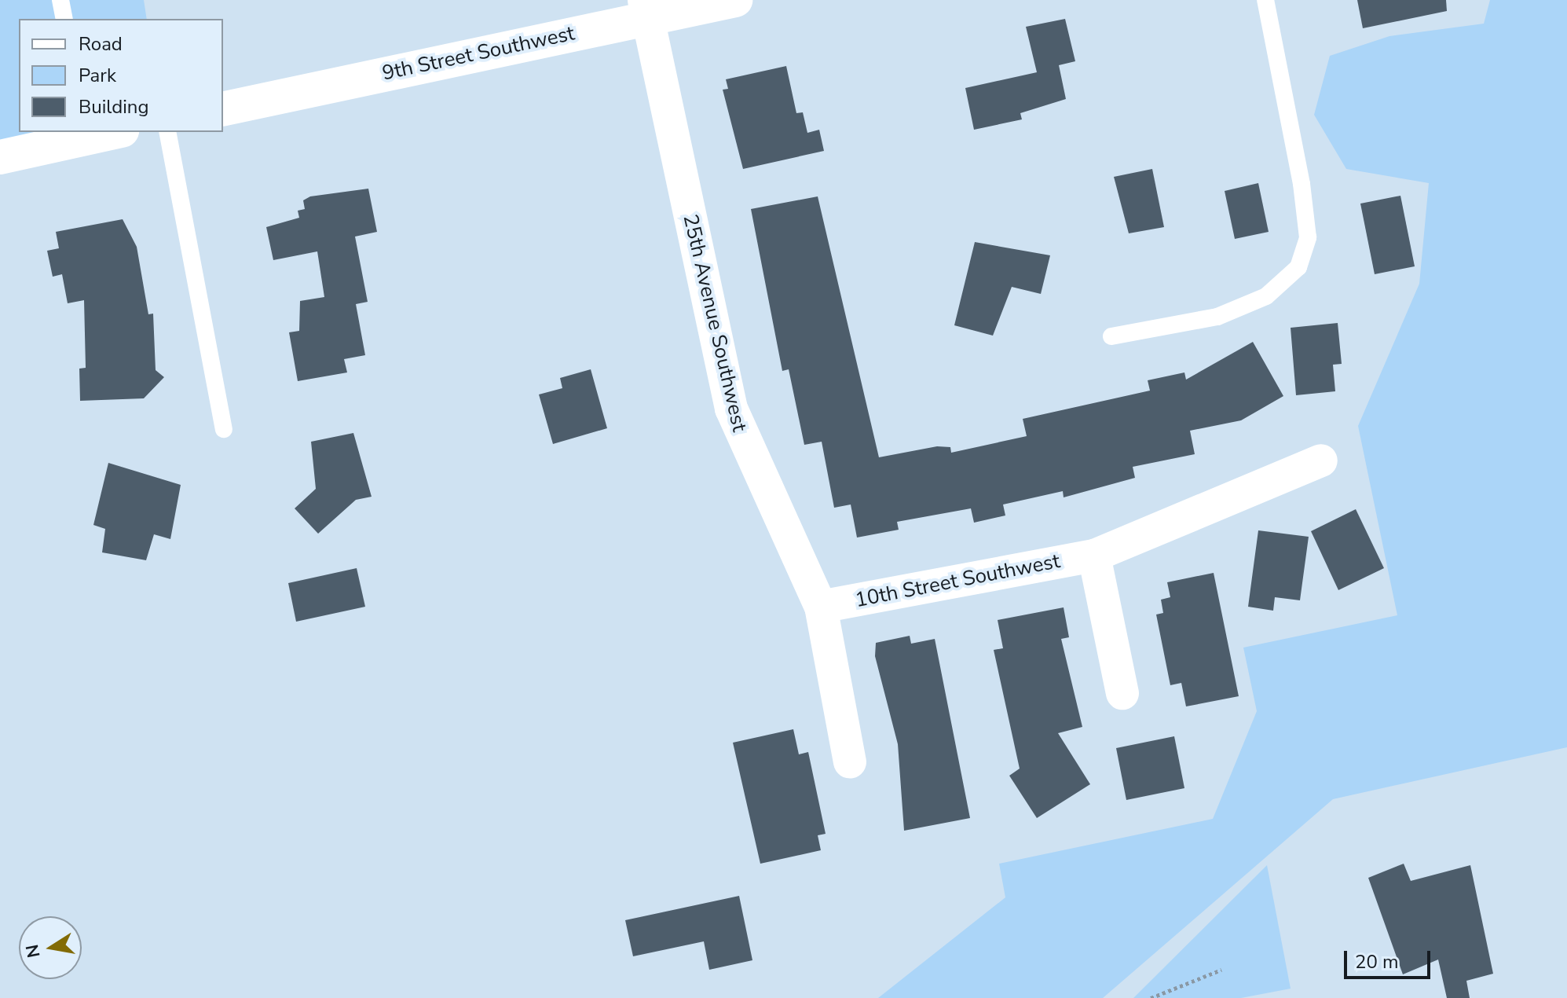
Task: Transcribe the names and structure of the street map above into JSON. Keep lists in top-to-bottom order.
{
  "streets": {
    "main road": ["9th Street Southwest"],
    "street": ["25th Avenue Southwest", "10th Street Southwest"]
  },
  "crossings": [
    ["9th Street Southwest", "25th Avenue Southwest"],
    ["25th Avenue Southwest", "10th Street Southwest"]
  ],
  "legend": ["Road", "Park", "Building"],
  "scale_bar": "20 m",
  "north": "left"
}
